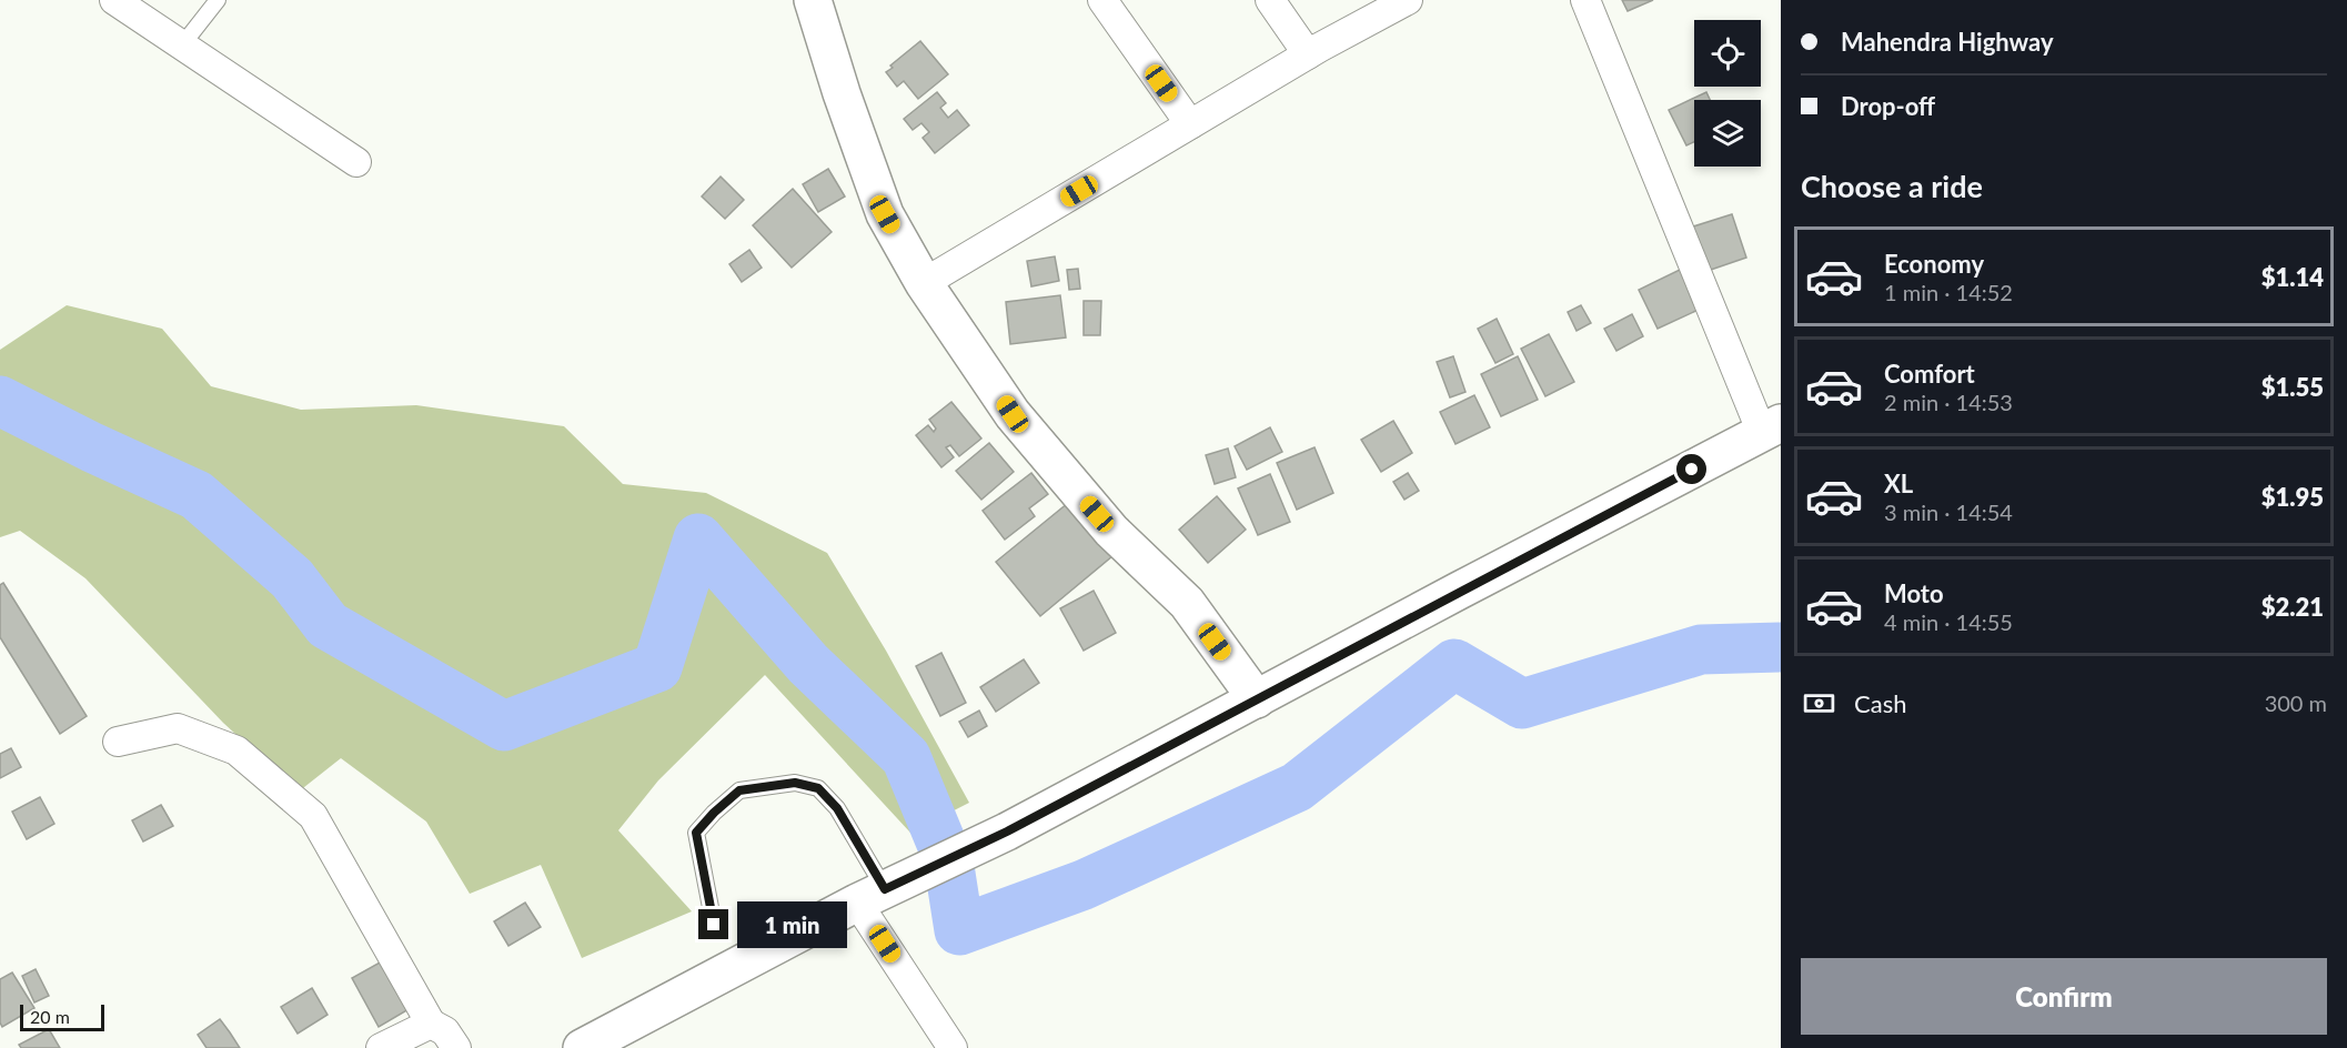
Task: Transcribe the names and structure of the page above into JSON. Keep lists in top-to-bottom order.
{
  "scale_bar": "20 m",
  "page": {
    "banner": ["Mahendra Highway", "Drop-off"],
    "heading": "Choose a ride",
    "list": [
      {
        "name": "Economy",
        "note": "1 min · 14:52",
        "value": "$1.14"
      },
      {
        "name": "Comfort",
        "note": "2 min · 14:53",
        "value": "$1.55"
      },
      {
        "name": "XL",
        "note": "3 min · 14:54",
        "value": "$1.95"
      },
      {
        "name": "Moto",
        "note": "4 min · 14:55",
        "value": "$2.21"
      }
    ],
    "pay": ["Cash", "300 m"],
    "bubble": "1 min",
    "buttons": "Confirm",
    "scale": "20 m"
  }
}
